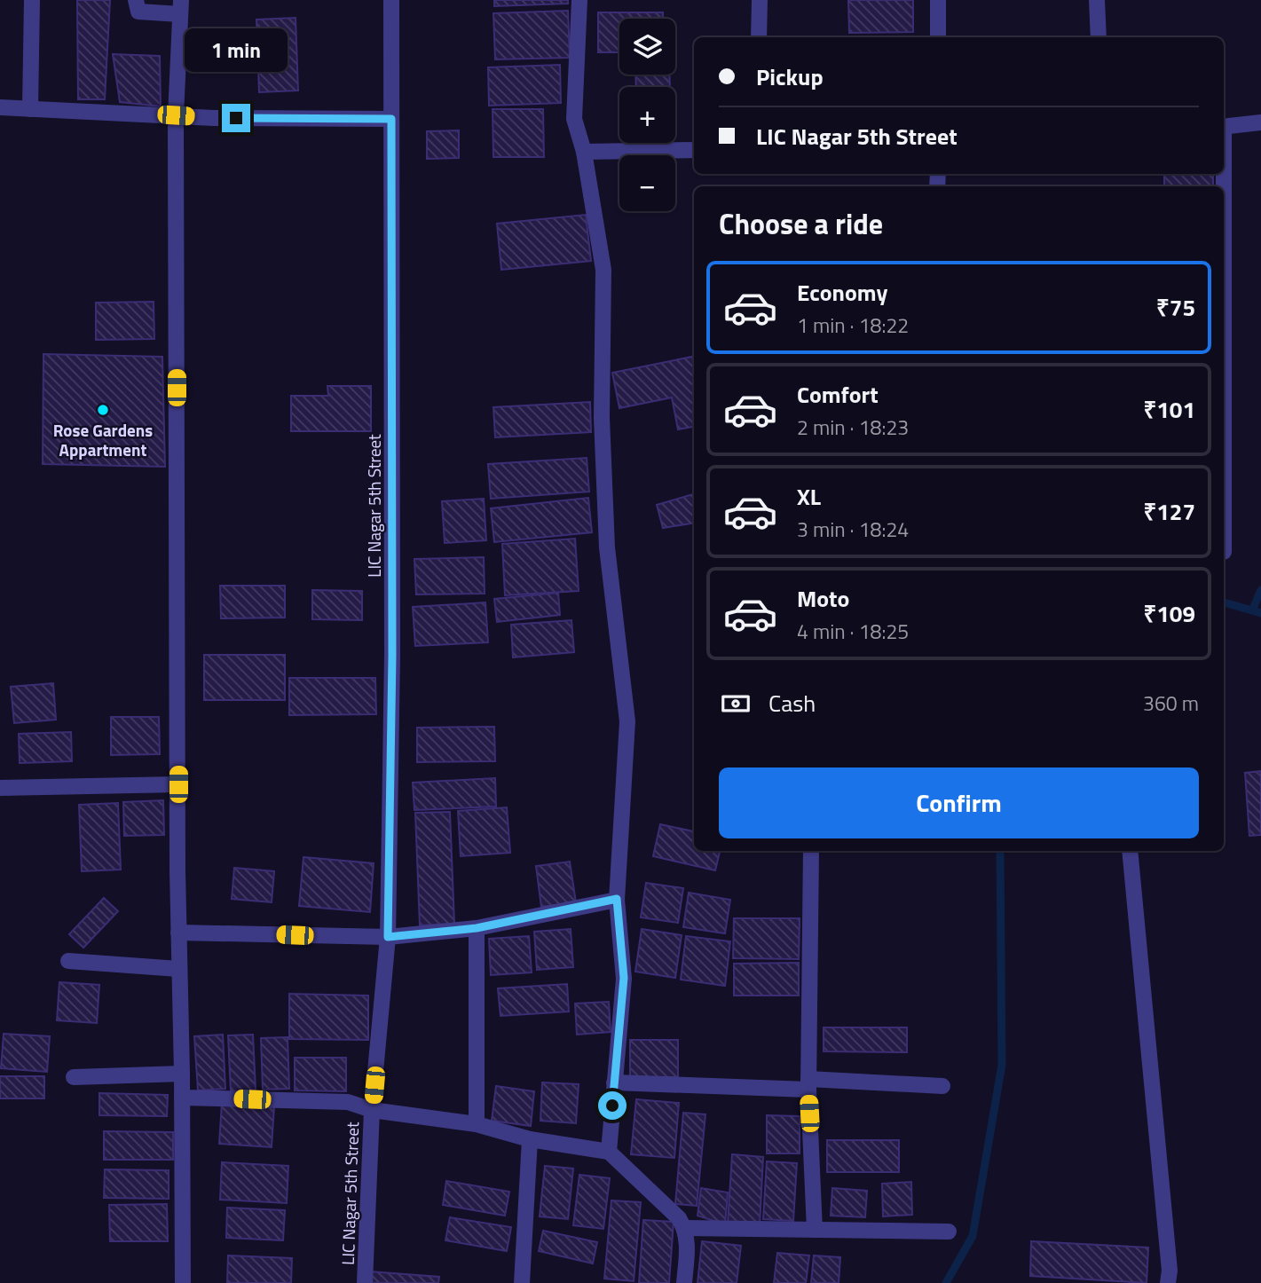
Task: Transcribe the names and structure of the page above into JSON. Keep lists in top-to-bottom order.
{
  "streets": {
    "street": ["LIC Nagar 5th Street"]
  },
  "places": ["Rose Gardens Appartment"],
  "page": {
    "map_buttons": ["+", "−"],
    "bubble": "1 min",
    "banner": ["Pickup", "LIC Nagar 5th Street"],
    "heading": "Choose a ride",
    "list": [
      {
        "name": "Economy",
        "note": "1 min · 18:22",
        "value": "₹75"
      },
      {
        "name": "Comfort",
        "note": "2 min · 18:23",
        "value": "₹101"
      },
      {
        "name": "XL",
        "note": "3 min · 18:24",
        "value": "₹127"
      },
      {
        "name": "Moto",
        "note": "4 min · 18:25",
        "value": "₹109"
      }
    ],
    "pay": ["Cash", "360 m"],
    "buttons": "Confirm"
  }
}
